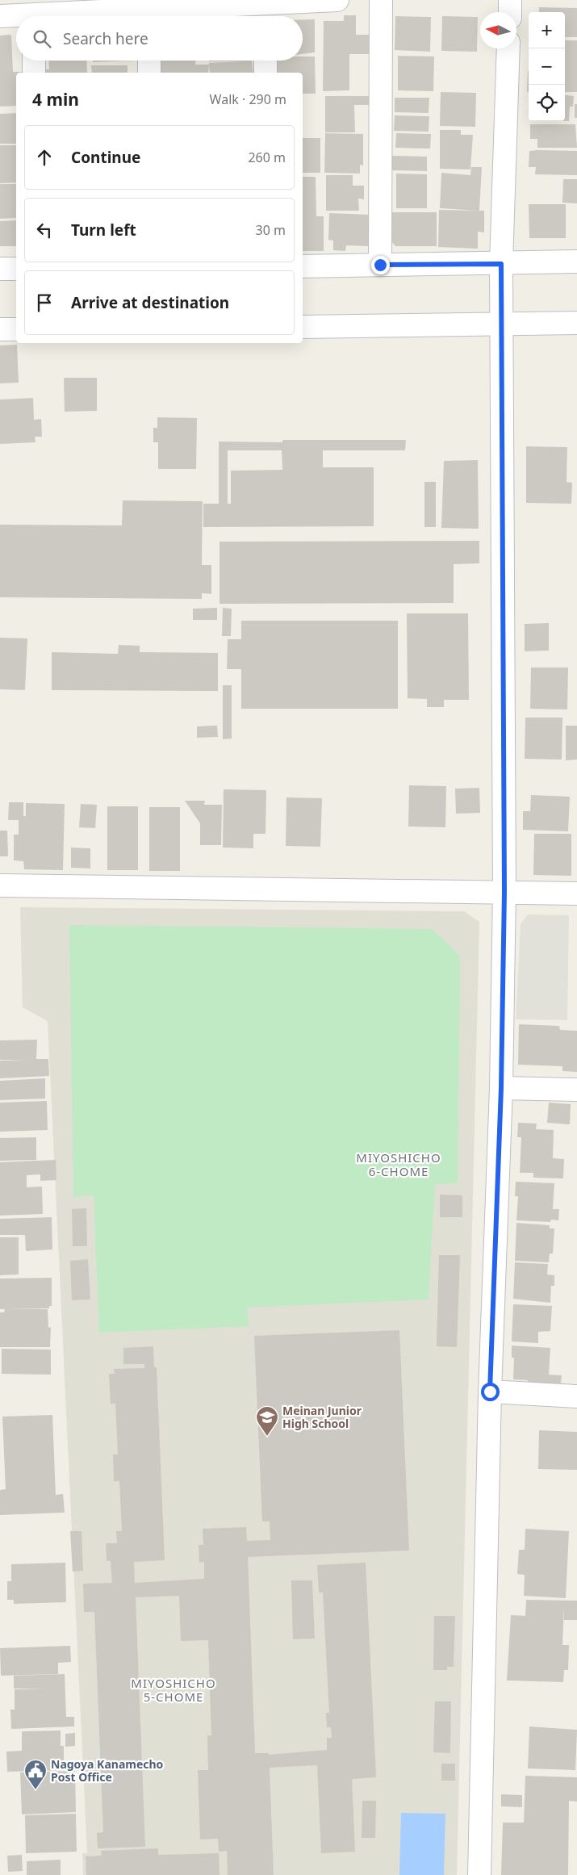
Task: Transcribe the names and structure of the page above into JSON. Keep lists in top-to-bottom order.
{
  "districts": ["MIYOSHICHO 6-CHOME", "MIYOSHICHO 5-CHOME"],
  "places": {
    "school or university": ["Meinan Junior High School"],
    "public building": ["Nagoya Kanamecho Post Office"]
  },
  "north": "left",
  "page": {
    "map_buttons": ["+", "−"],
    "search": "Search here",
    "heading": ["4 min", "Walk · 290 m"],
    "list": [
      ["Continue", "260 m"],
      ["Turn left", "30 m"],
      "Arrive at destination"
    ]
  }
}
